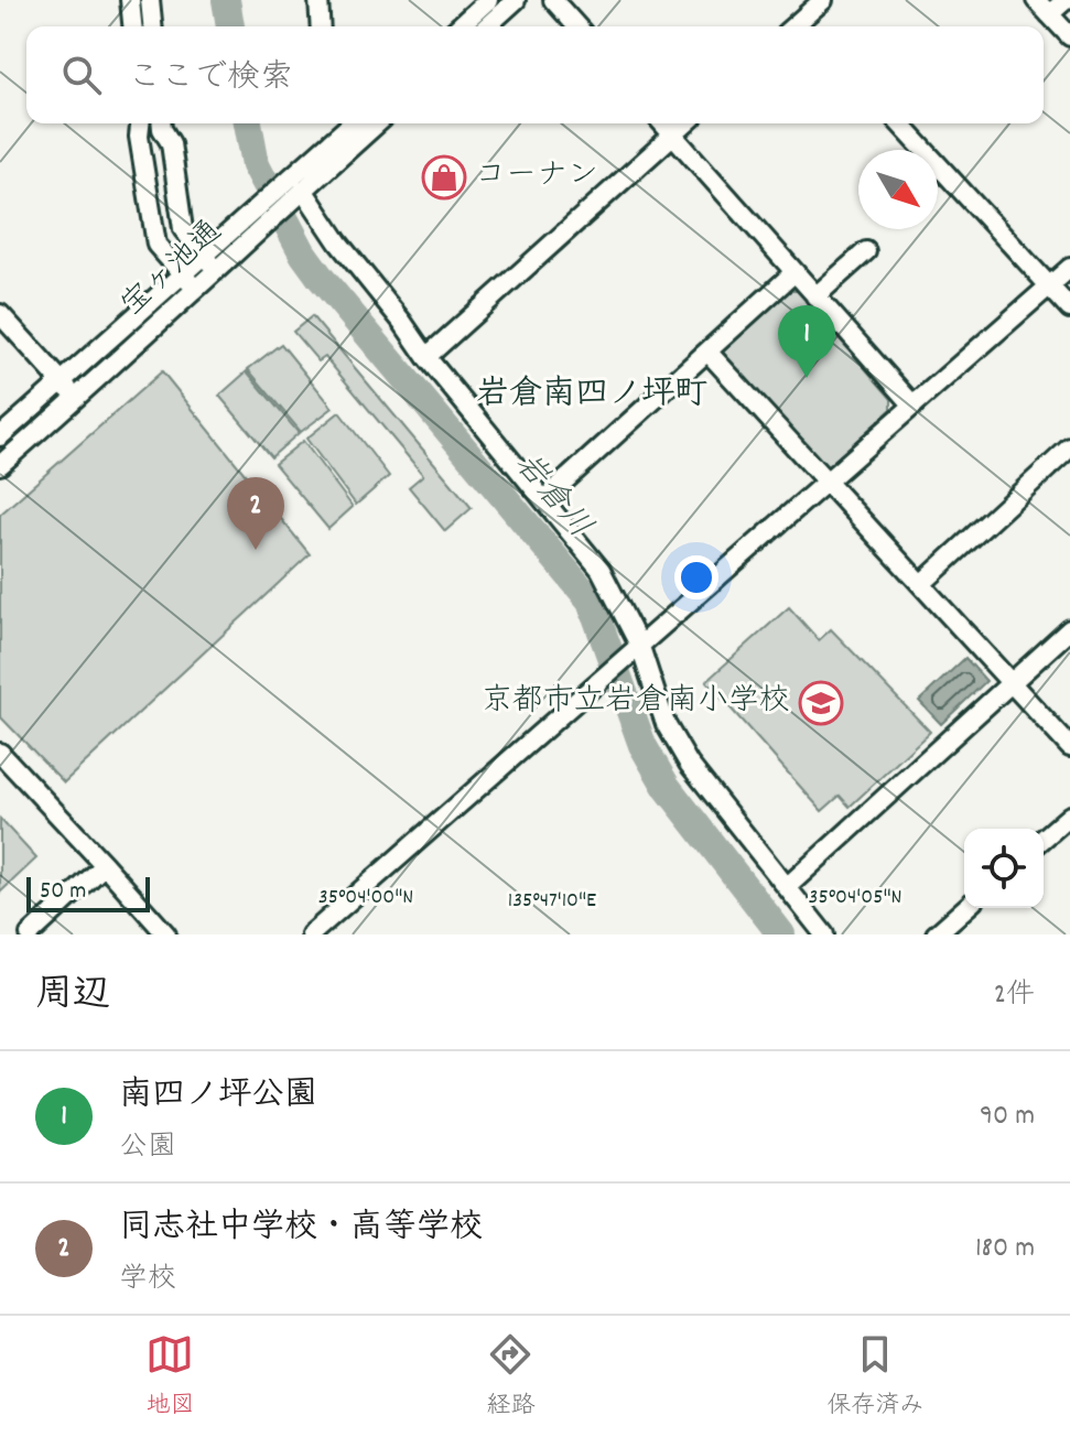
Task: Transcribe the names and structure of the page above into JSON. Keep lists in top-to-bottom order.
{
  "streets": {
    "street": ["宝ヶ池通"]
  },
  "districts": ["岩倉南四ノ坪町"],
  "water": ["岩倉川"],
  "places": {
    "shop": ["コーナン"],
    "school or university": ["京都市立岩倉南小学校"]
  },
  "scale_bar": "50 m",
  "north": "bottom right",
  "page": {
    "search": "ここで検索",
    "pins": ["1", "2"],
    "scale": "50 m",
    "heading": ["周辺", "2件"],
    "list": [
      {
        "mark": "1",
        "name": "南四ノ坪公園",
        "note": "公園",
        "value": "90 m"
      },
      {
        "mark": "2",
        "name": "同志社中学校・高等学校",
        "note": "学校",
        "value": "180 m"
      }
    ],
    "nav": ["地図", "経路", "保存済み"]
  },
  "coordinates": ["35°04'00\"N", "35°04'05\"N", "135°47'10\"E"]
}
